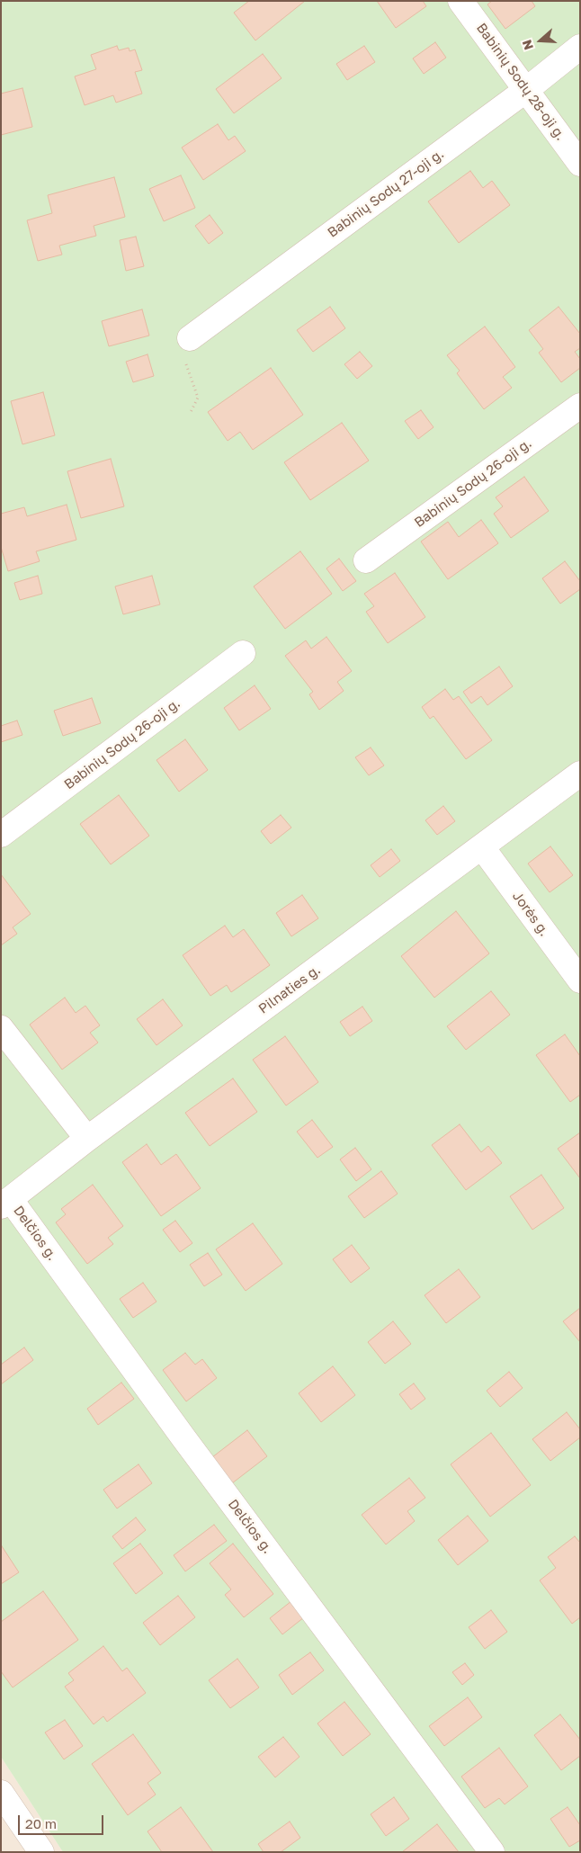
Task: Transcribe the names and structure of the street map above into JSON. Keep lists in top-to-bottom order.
{
  "streets": {
    "street": [
      "Babinių Sodų 28-oji g.",
      "Babinių Sodų 27-oji g.",
      "Babinių Sodų 26-oji g.",
      "Jorės g.",
      "Pilnaties g.",
      "Delčios g."
    ]
  },
  "crossings": [
    ["Babinių Sodų 28-oji g.", "Babinių Sodų 27-oji g."],
    ["Jorės g.", "Pilnaties g."],
    ["Pilnaties g.", "Delčios g."]
  ],
  "scale_bar": "20 m",
  "north": "left"
}
